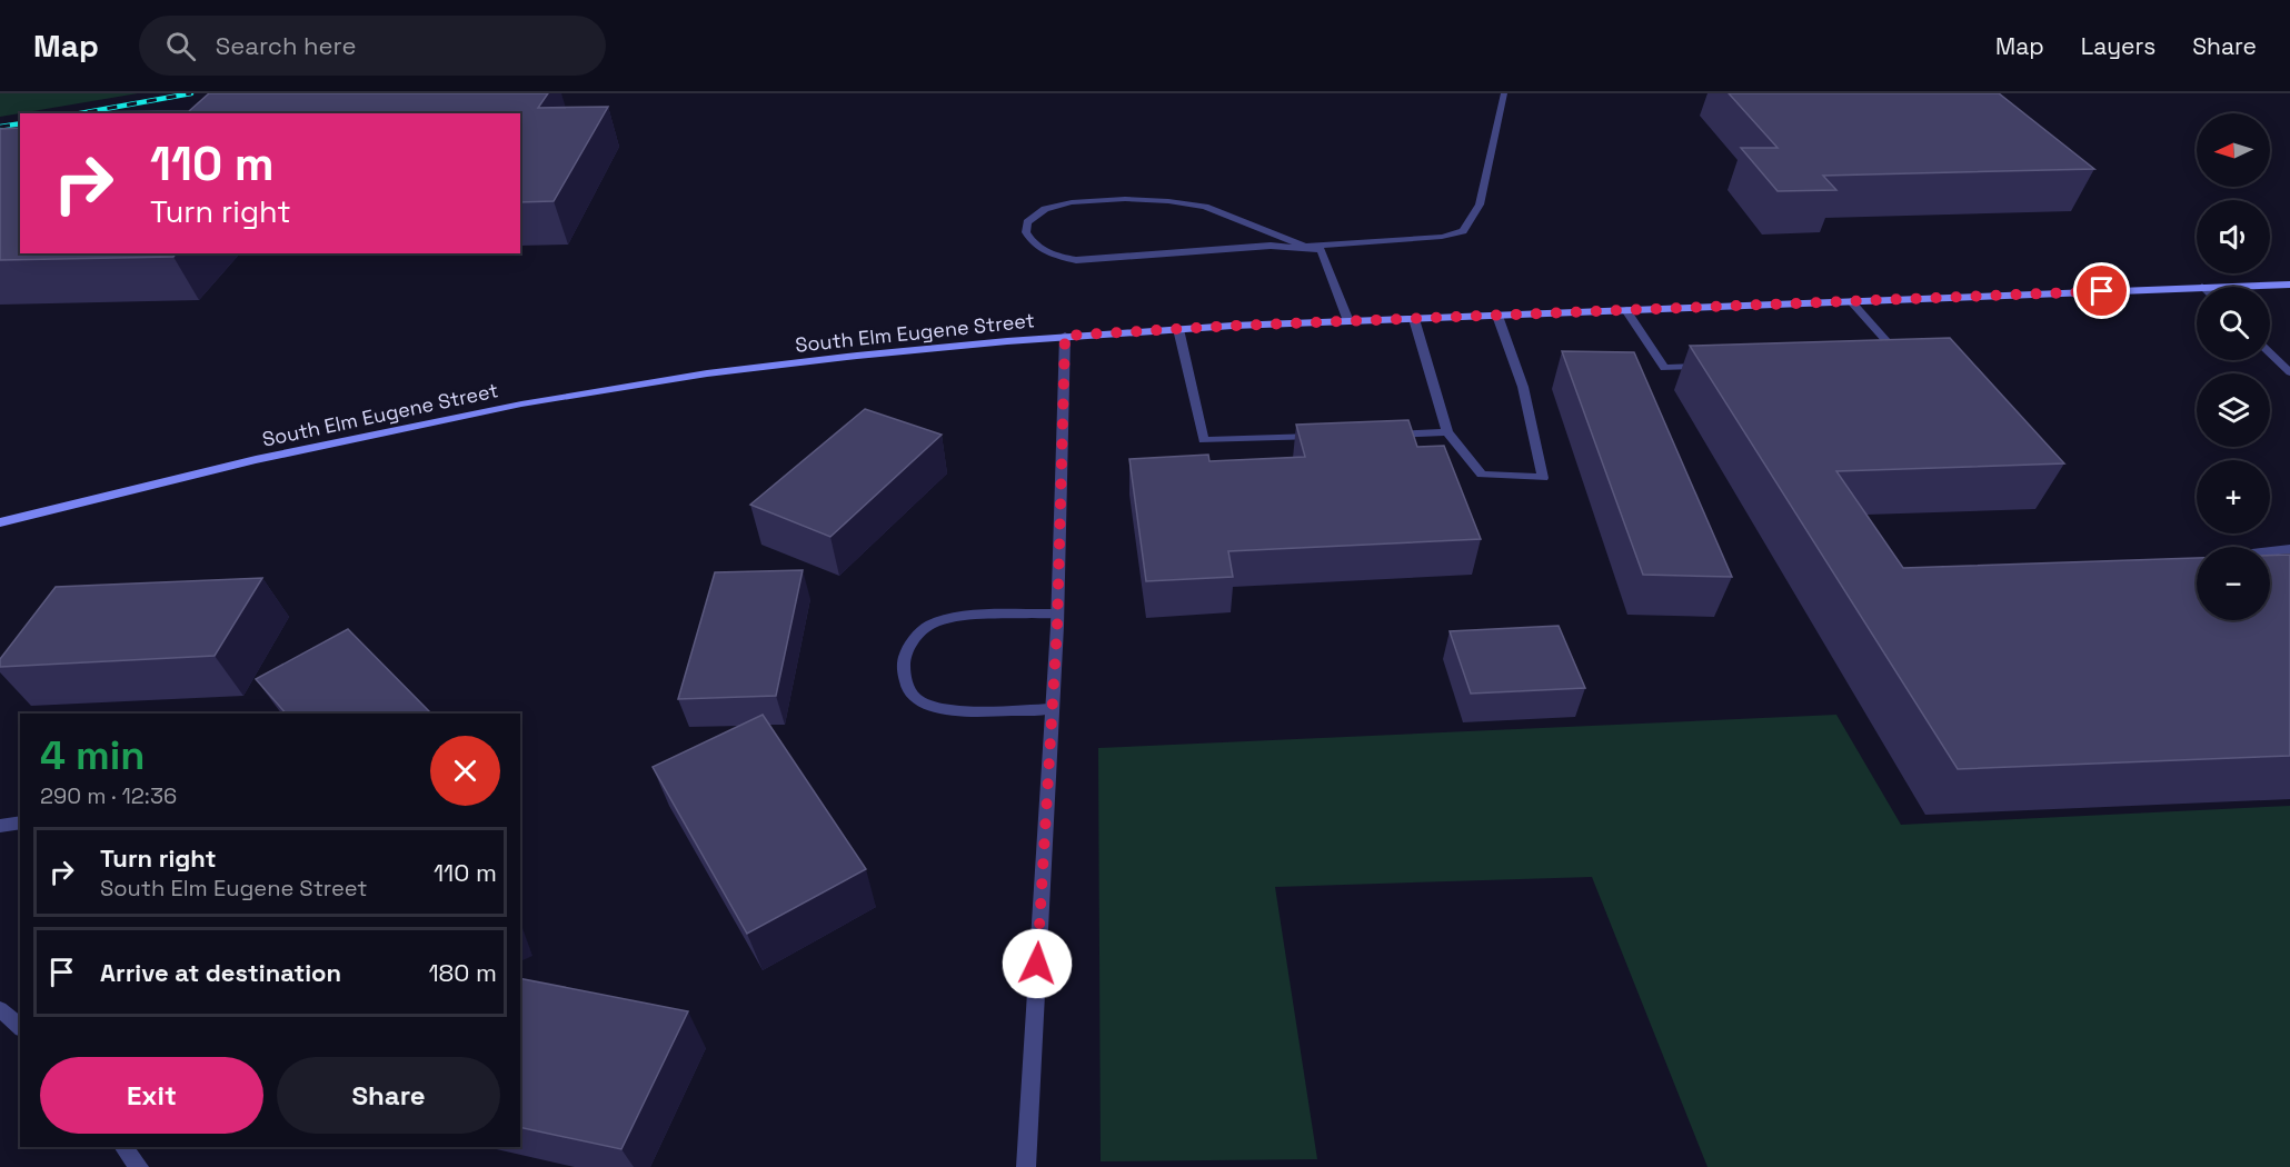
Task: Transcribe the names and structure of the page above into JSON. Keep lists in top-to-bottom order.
{
  "streets": {
    "main road": ["South Elm Eugene Street"]
  },
  "north": "left",
  "page": {
    "header": "Map",
    "search": "Search here",
    "nav": ["Map", "Layers", "Share"],
    "map_buttons": ["+", "−"],
    "turn": ["110 m", "Turn right"],
    "heading": ["4 min", "290 m · 12:36"],
    "list": [
      {
        "name": "Turn right",
        "note": "South Elm Eugene Street",
        "value": "110 m"
      },
      {
        "name": "Arrive at destination",
        "value": "180 m"
      }
    ],
    "buttons": ["Exit", "Share"]
  }
}
